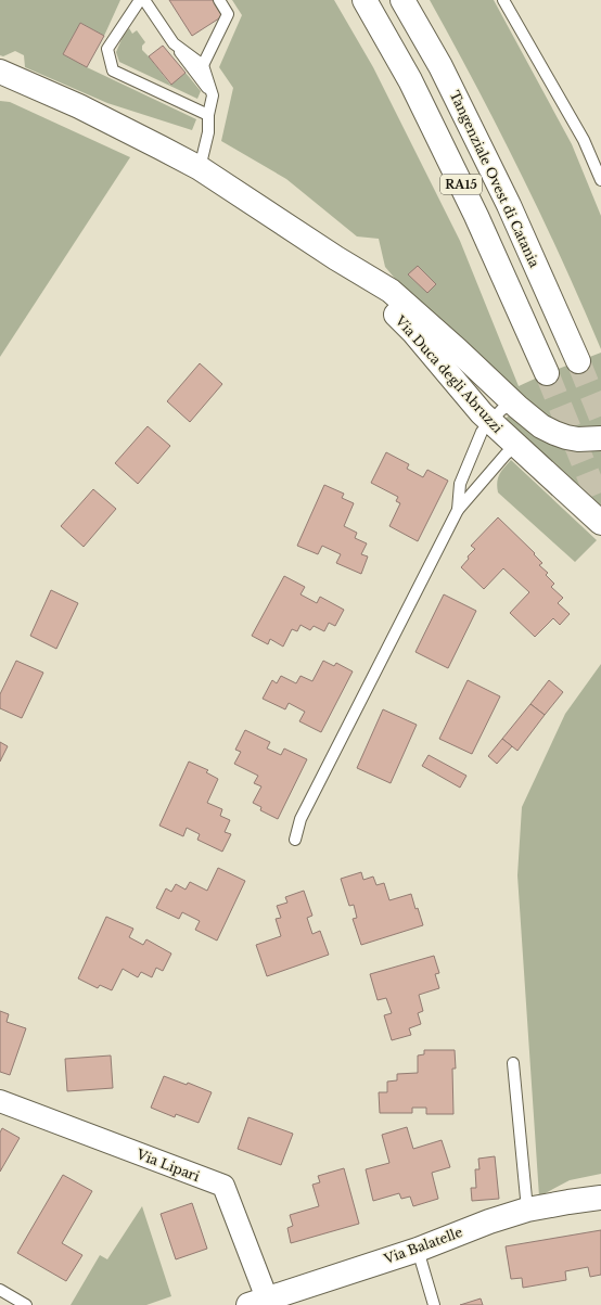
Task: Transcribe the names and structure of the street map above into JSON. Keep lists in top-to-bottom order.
{
  "streets": {
    "main road": [
      "Tangenziale Ovest di Catania",
      "RA15",
      "Via Duca degli Abruzzi",
      "Via Balatelle"
    ],
    "street": ["Via Lipari"]
  },
  "crossings": [
    ["Via Lipari", "Via Balatelle"]
  ]
}
